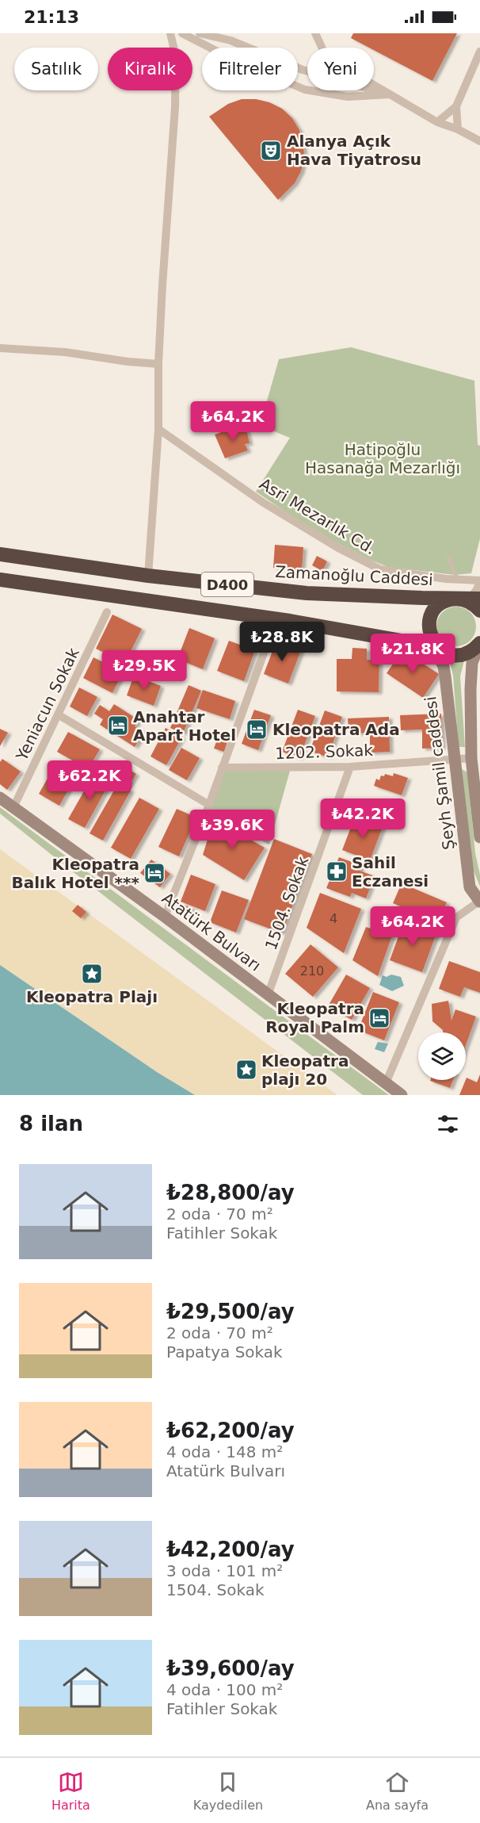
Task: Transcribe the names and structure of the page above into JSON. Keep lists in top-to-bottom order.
{
  "streets": {
    "highway": ["Zamanoğlu Caddesi", "D400"],
    "street": [
      "Asri Mezarlık Cd.",
      "Yeniacun Sokak",
      "1202. Sokak",
      "Şeyh Şamil caddesi",
      "1504. Sokak",
      "Atatürk Bulvarı"
    ]
  },
  "crossings": [
    ["D400", "Şeyh Şamil caddesi"],
    ["Yeniacun Sokak", "Atatürk Bulvarı"],
    ["1202. Sokak", "Şeyh Şamil caddesi"],
    ["1202. Sokak", "1504. Sokak"],
    ["1504. Sokak", "Atatürk Bulvarı"]
  ],
  "parks": ["Hatipoğlu Hasanağa Mezarlığı"],
  "places": {
    "theatre": ["Alanya Açık Hava Tiyatrosu"],
    "hotel": [
      "Anahtar Apart Hotel",
      "Kleopatra Ada",
      "Kleopatra Balık Hotel ***",
      "Kleopatra Royal Palm"
    ],
    "pharmacy": ["Sahil Eczanesi"],
    "place": ["Kleopatra Plajı", "Kleopatra plajı 20"]
  },
  "house_numbers": ["4", "210"],
  "page": {
    "status": "21:13",
    "chip": [
      "Satılık",
      "Kiralık",
      "Filtreler",
      "Yeni"
    ],
    "price": [
      "₺64.2K",
      "₺28.8K",
      "₺21.8K",
      "₺29.5K",
      "₺62.2K",
      "₺42.2K",
      "₺39.6K",
      "₺64.2K"
    ],
    "heading": "8 ilan",
    "list": [
      {
        "name": "₺28,800/ay",
        "note": "2 oda · 70 m² · Fatihler Sokak"
      },
      {
        "name": "₺29,500/ay",
        "note": "2 oda · 70 m² · Papatya Sokak"
      },
      {
        "name": "₺62,200/ay",
        "note": "4 oda · 148 m² · Atatürk Bulvarı"
      },
      {
        "name": "₺42,200/ay",
        "note": "3 oda · 101 m² · 1504. Sokak"
      },
      {
        "name": "₺39,600/ay",
        "note": "4 oda · 100 m² · Fatihler Sokak"
      }
    ],
    "tabs": ["Harita", "Kaydedilen", "Ana sayfa"]
  }
}
